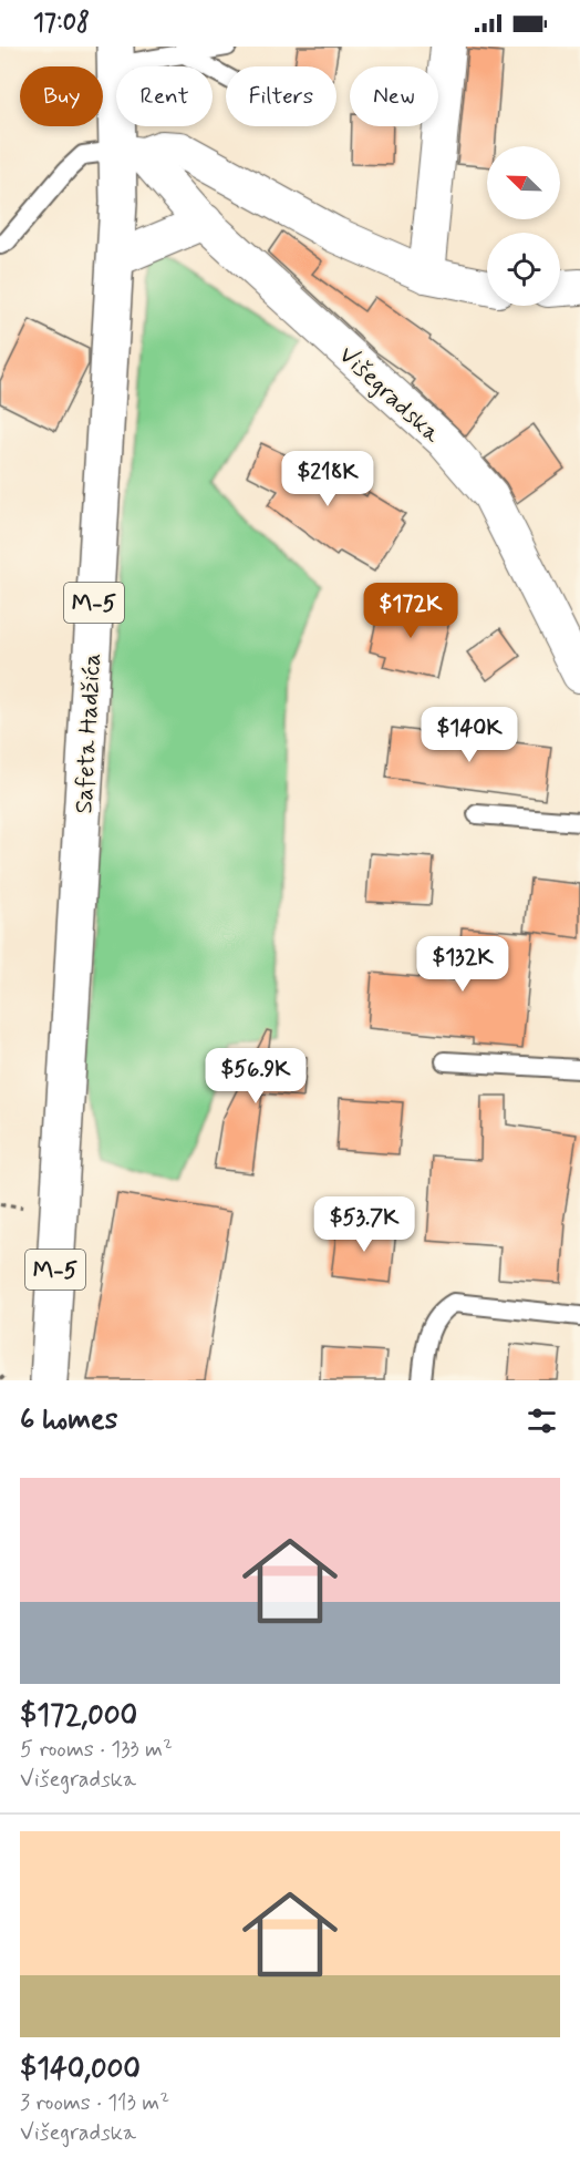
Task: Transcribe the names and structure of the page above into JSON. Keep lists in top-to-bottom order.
{
  "streets": {
    "main road": ["M-5", "Safeta Hadžića"],
    "street": ["Višegradska"]
  },
  "crossings": [
    ["Višegradska", "Safeta Hadžića"]
  ],
  "north": "top left",
  "page": {
    "status": "17:08",
    "chip": [
      "Buy",
      "Rent",
      "Filters",
      "New"
    ],
    "price": [
      "$218K",
      "$172K",
      "$140K",
      "$132K",
      "$56.9K",
      "$53.7K"
    ],
    "heading": "6 homes",
    "list": [
      {
        "name": "$172,000",
        "note": "5 rooms · 133 m² · Višegradska"
      },
      {
        "name": "$140,000",
        "note": "3 rooms · 113 m² · Višegradska"
      }
    ]
  }
}
